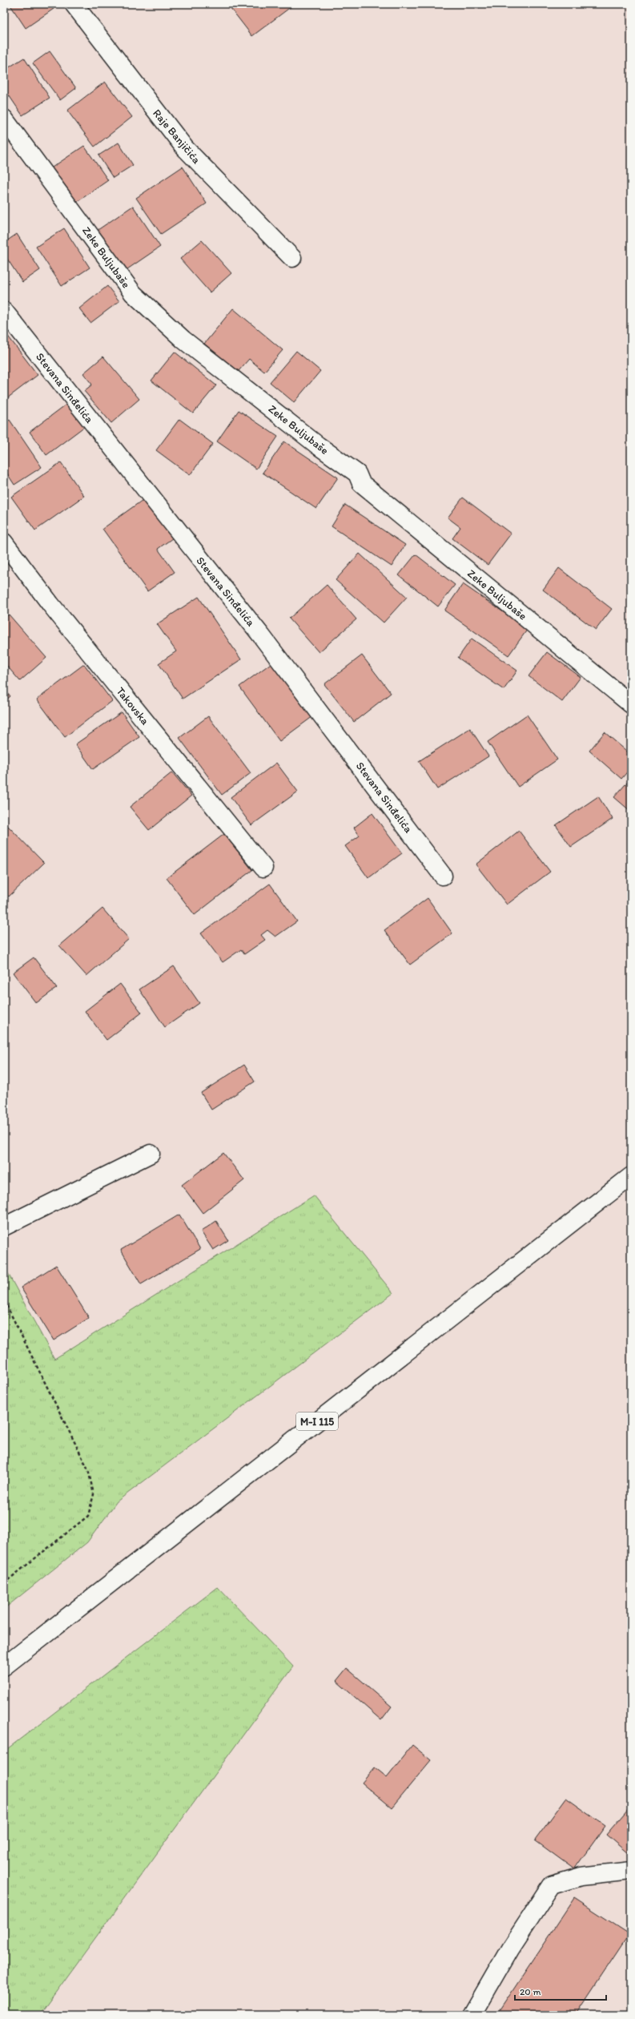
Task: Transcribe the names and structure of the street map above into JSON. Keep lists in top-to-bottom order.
{
  "streets": {
    "street": [
      "Raje Banjičića",
      "Zeke Buljubaše",
      "Stevana Sinđelića",
      "Takovska",
      "M-I 115"
    ]
  },
  "scale_bar": "20 m"
}
